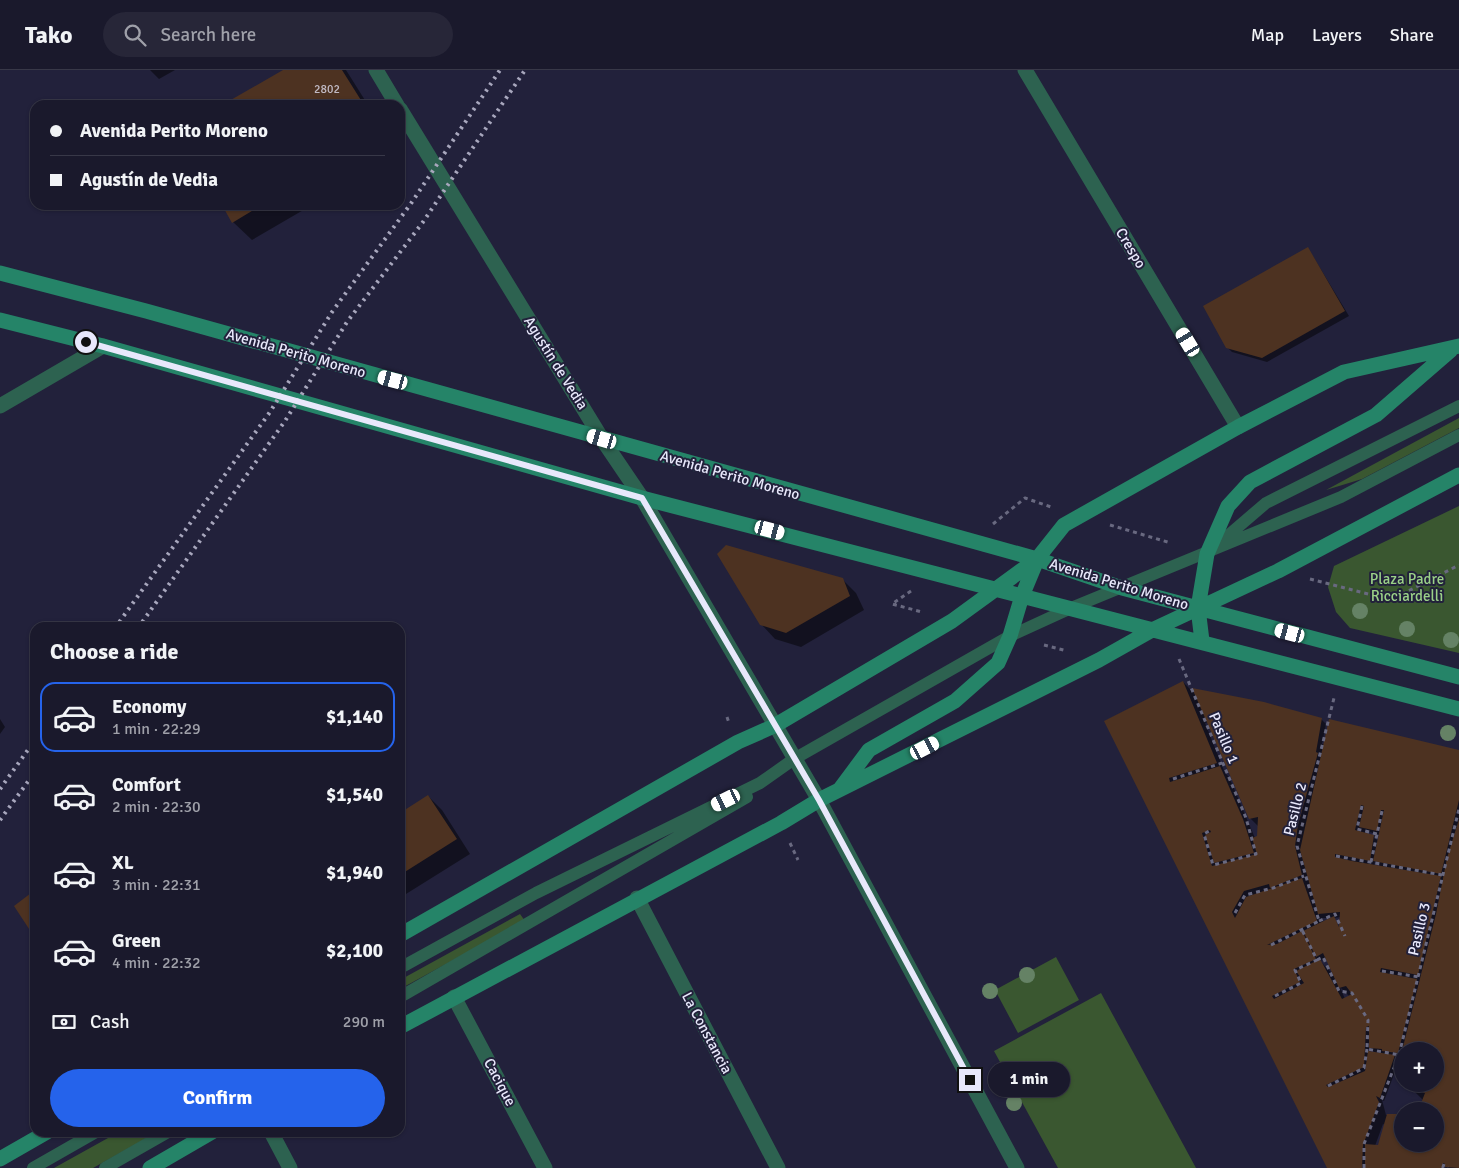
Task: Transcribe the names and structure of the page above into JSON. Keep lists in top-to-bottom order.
{
  "streets": {
    "main road": ["Avenida Perito Moreno"],
    "street": [
      "Crespo",
      "Agustín de Vedia",
      "La Constancia",
      "Cacique"
    ],
    "path": ["Pasillo 1", "Pasillo 2", "Pasillo 3"]
  },
  "crossings": [
    ["Avenida Perito Moreno", "Agustín de Vedia"]
  ],
  "parks": ["Plaza Padre Ricciardelli"],
  "house_numbers": ["2802"],
  "page": {
    "header": "Tako",
    "search": "Search here",
    "nav": ["Map", "Layers", "Share"],
    "banner": ["Avenida Perito Moreno", "Agustín de Vedia"],
    "heading": "Choose a ride",
    "list": [
      {
        "name": "Economy",
        "note": "1 min · 22:29",
        "value": "$1,140"
      },
      {
        "name": "Comfort",
        "note": "2 min · 22:30",
        "value": "$1,540"
      },
      {
        "name": "XL",
        "note": "3 min · 22:31",
        "value": "$1,940"
      },
      {
        "name": "Green",
        "note": "4 min · 22:32",
        "value": "$2,100"
      }
    ],
    "pay": ["Cash", "290 m"],
    "map_buttons": ["+", "−"],
    "buttons": "Confirm",
    "bubble": "1 min"
  }
}
